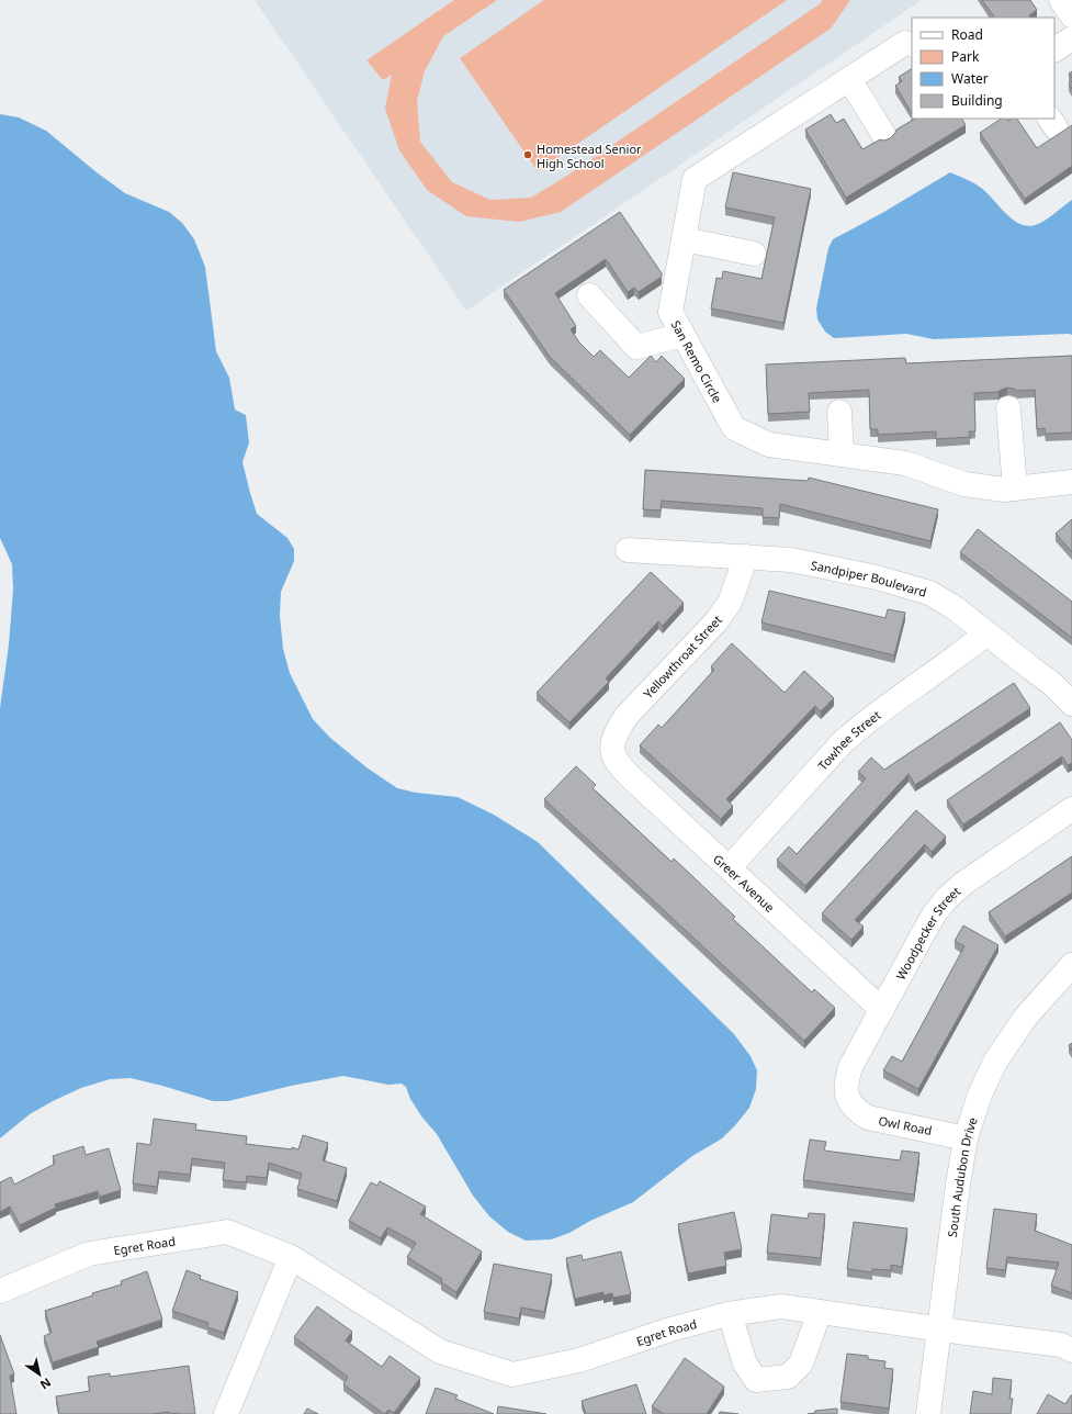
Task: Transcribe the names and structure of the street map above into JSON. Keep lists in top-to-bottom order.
{
  "streets": {
    "street": [
      "San Remo Circle",
      "Sandpiper Boulevard",
      "Yellowthroat Street",
      "Towhee Street",
      "Greer Avenue",
      "Woodpecker Street",
      "Owl Road",
      "South Audubon Drive",
      "Egret Road"
    ]
  },
  "crossings": [
    ["Sandpiper Boulevard", "Yellowthroat Street"],
    ["Sandpiper Boulevard", "Towhee Street"],
    ["Yellowthroat Street", "Greer Avenue"],
    ["Towhee Street", "Greer Avenue"],
    ["Greer Avenue", "Woodpecker Street"],
    ["Woodpecker Street", "Owl Road"],
    ["Owl Road", "South Audubon Drive"],
    ["South Audubon Drive", "Egret Road"]
  ],
  "places": ["Homestead Senior High School"],
  "legend": [
    "Road",
    "Park",
    "Water",
    "Building"
  ],
  "north": "bottom right"
}
